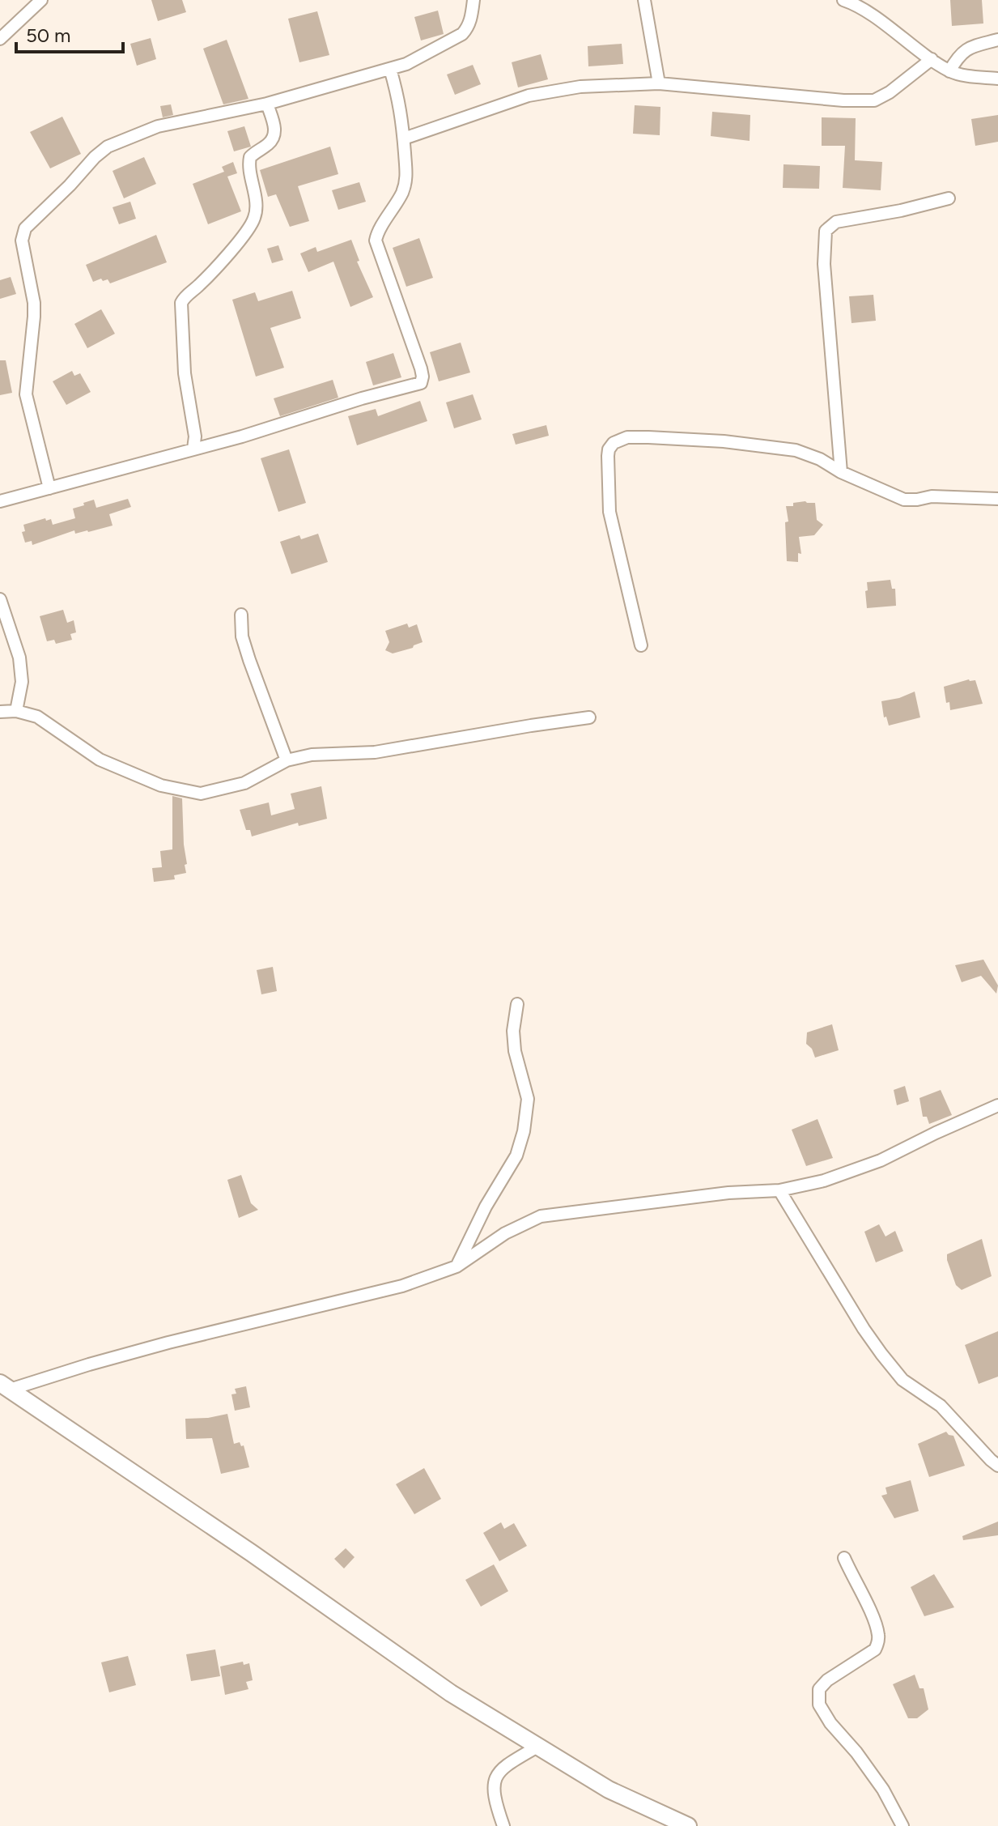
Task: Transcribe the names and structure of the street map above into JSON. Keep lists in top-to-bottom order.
{
  "scale_bar": "50 m"
}
